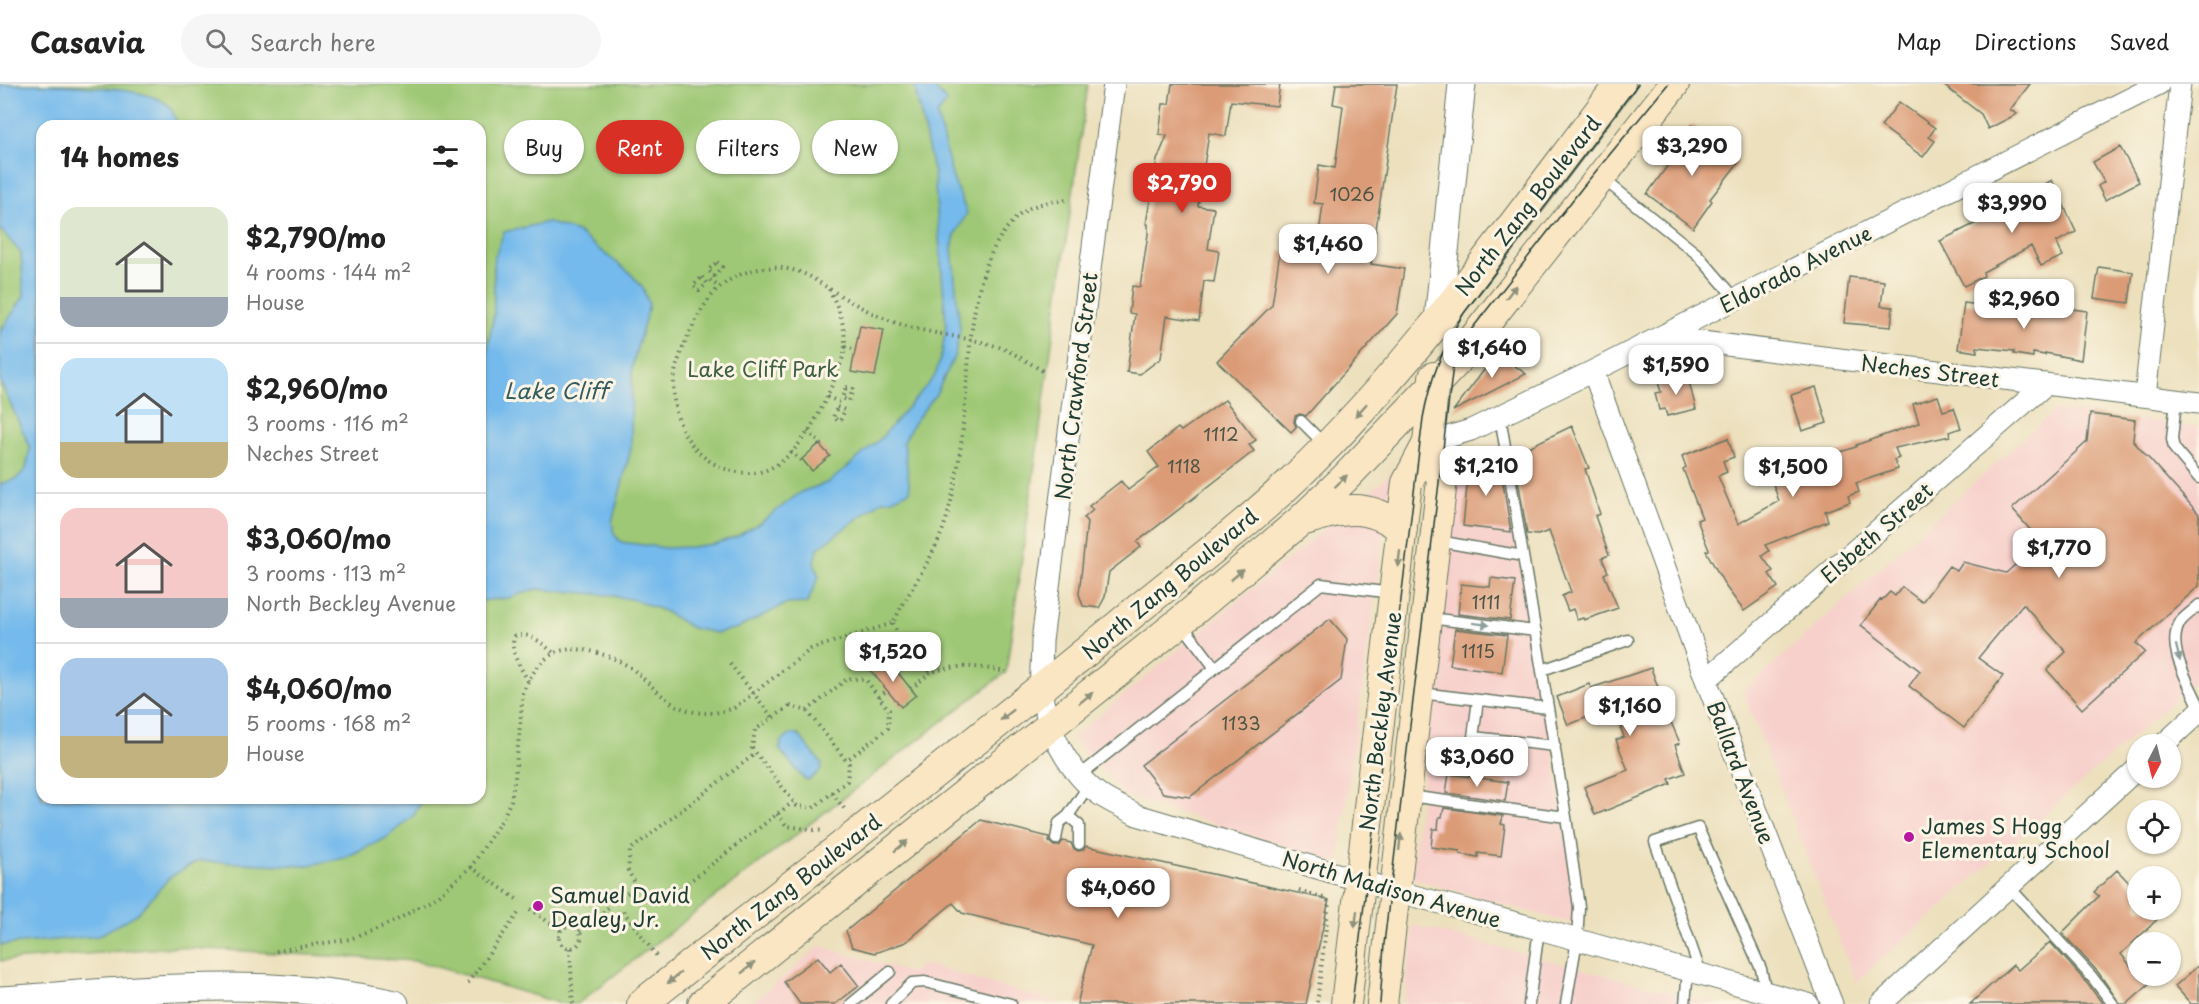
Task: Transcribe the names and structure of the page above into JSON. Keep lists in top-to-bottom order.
{
  "streets": {
    "main road": ["North Zang Boulevard", "North Beckley Avenue"],
    "street": [
      "Eldorado Avenue",
      "Neches Street",
      "North Crawford Street",
      "Elsbeth Street",
      "Ballard Avenue",
      "North Madison Avenue"
    ]
  },
  "crossings": [
    ["North Zang Boulevard", "North Crawford Street"],
    ["North Zang Boulevard", "North Beckley Avenue"],
    ["North Zang Boulevard", "North Madison Avenue"],
    ["Eldorado Avenue", "Neches Street"],
    ["Eldorado Avenue", "North Beckley Avenue"],
    ["Eldorado Avenue", "Ballard Avenue"],
    ["Neches Street", "Elsbeth Street"],
    ["North Crawford Street", "North Madison Avenue"],
    ["Elsbeth Street", "Ballard Avenue"],
    ["North Beckley Avenue", "North Madison Avenue"]
  ],
  "water": ["Lake Cliff"],
  "parks": ["Lake Cliff Park"],
  "places": ["James S Hogg Elementary School", "Samuel David Dealey, Jr."],
  "house_numbers": [
    "1026",
    "1112",
    "1118",
    "1111",
    "1115",
    "1133"
  ],
  "north": "bottom",
  "page": {
    "header": "Casavia",
    "search": "Search here",
    "nav": ["Map", "Directions", "Saved"],
    "chip": [
      "Buy",
      "Rent",
      "Filters",
      "New"
    ],
    "heading": "14 homes",
    "price": [
      "$3,290",
      "$2,790",
      "$3,990",
      "$1,460",
      "$2,960",
      "$1,640",
      "$1,590",
      "$1,210",
      "$1,500",
      "$1,770",
      "$1,520",
      "$1,160",
      "$3,060",
      "$4,060"
    ],
    "list": [
      {
        "name": "$2,790/mo",
        "note": "4 rooms · 144 m² · House"
      },
      {
        "name": "$2,960/mo",
        "note": "3 rooms · 116 m² · Neches Street"
      },
      {
        "name": "$3,060/mo",
        "note": "3 rooms · 113 m² · North Beckley Avenue"
      },
      {
        "name": "$4,060/mo",
        "note": "5 rooms · 168 m² · House"
      }
    ],
    "map_buttons": ["+", "−"]
  }
}
